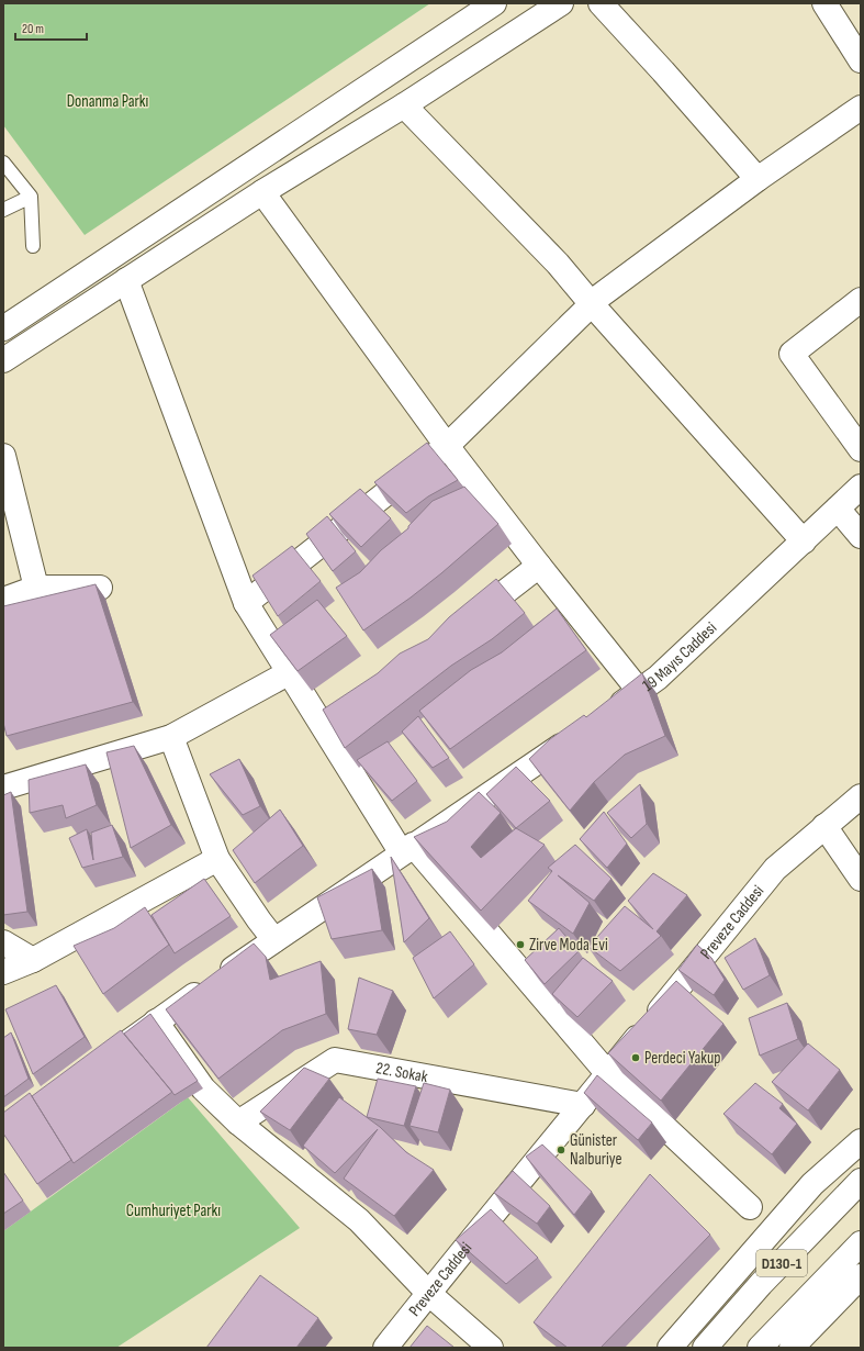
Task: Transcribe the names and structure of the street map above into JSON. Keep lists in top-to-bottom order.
{
  "streets": {
    "main road": [
      "19 Mayıs Caddesi",
      "Preveze Caddesi",
      "22. Sokak",
      "D130-1"
    ]
  },
  "crossings": [
    ["Preveze Caddesi", "22. Sokak"]
  ],
  "parks": ["Donanma Parkı", "Cumhuriyet Parkı"],
  "places": ["Zirve Moda Evi", "Perdeci Yakup", "Günister Nalburiye"],
  "scale_bar": "20 m"
}
